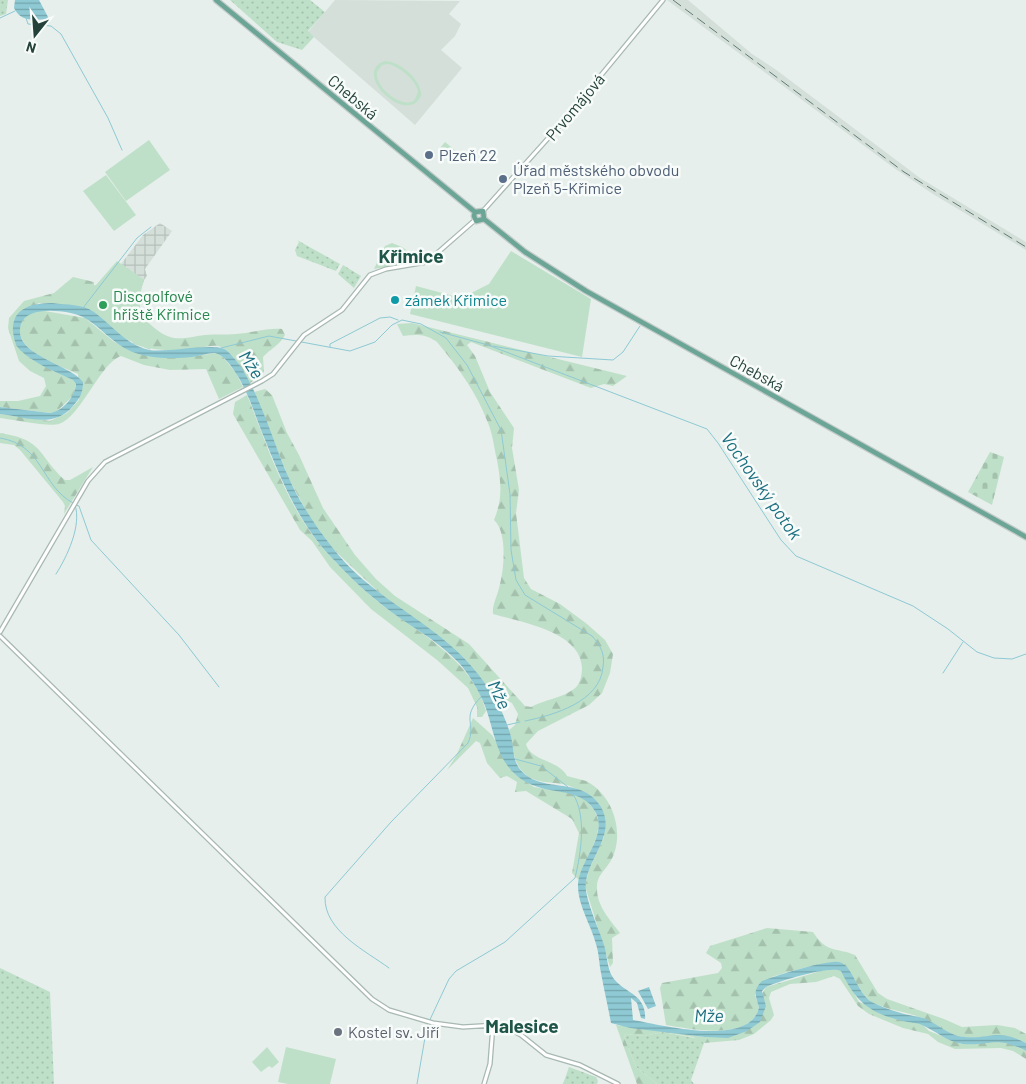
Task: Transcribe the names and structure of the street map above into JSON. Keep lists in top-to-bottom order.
{
  "streets": {
    "main road": ["Chebská"],
    "street": ["Prvomájová"]
  },
  "districts": ["Křimice", "Malesice"],
  "water": ["Mže", "Vochovský potok"],
  "places": [
    "Plzeň 22",
    "Úřad městského obvodu Plzeň 5-Křimice",
    "zámek Křimice",
    "Discgolfové hřiště Křimice",
    "Kostel sv. Jiří"
  ],
  "north": "bottom"
}
